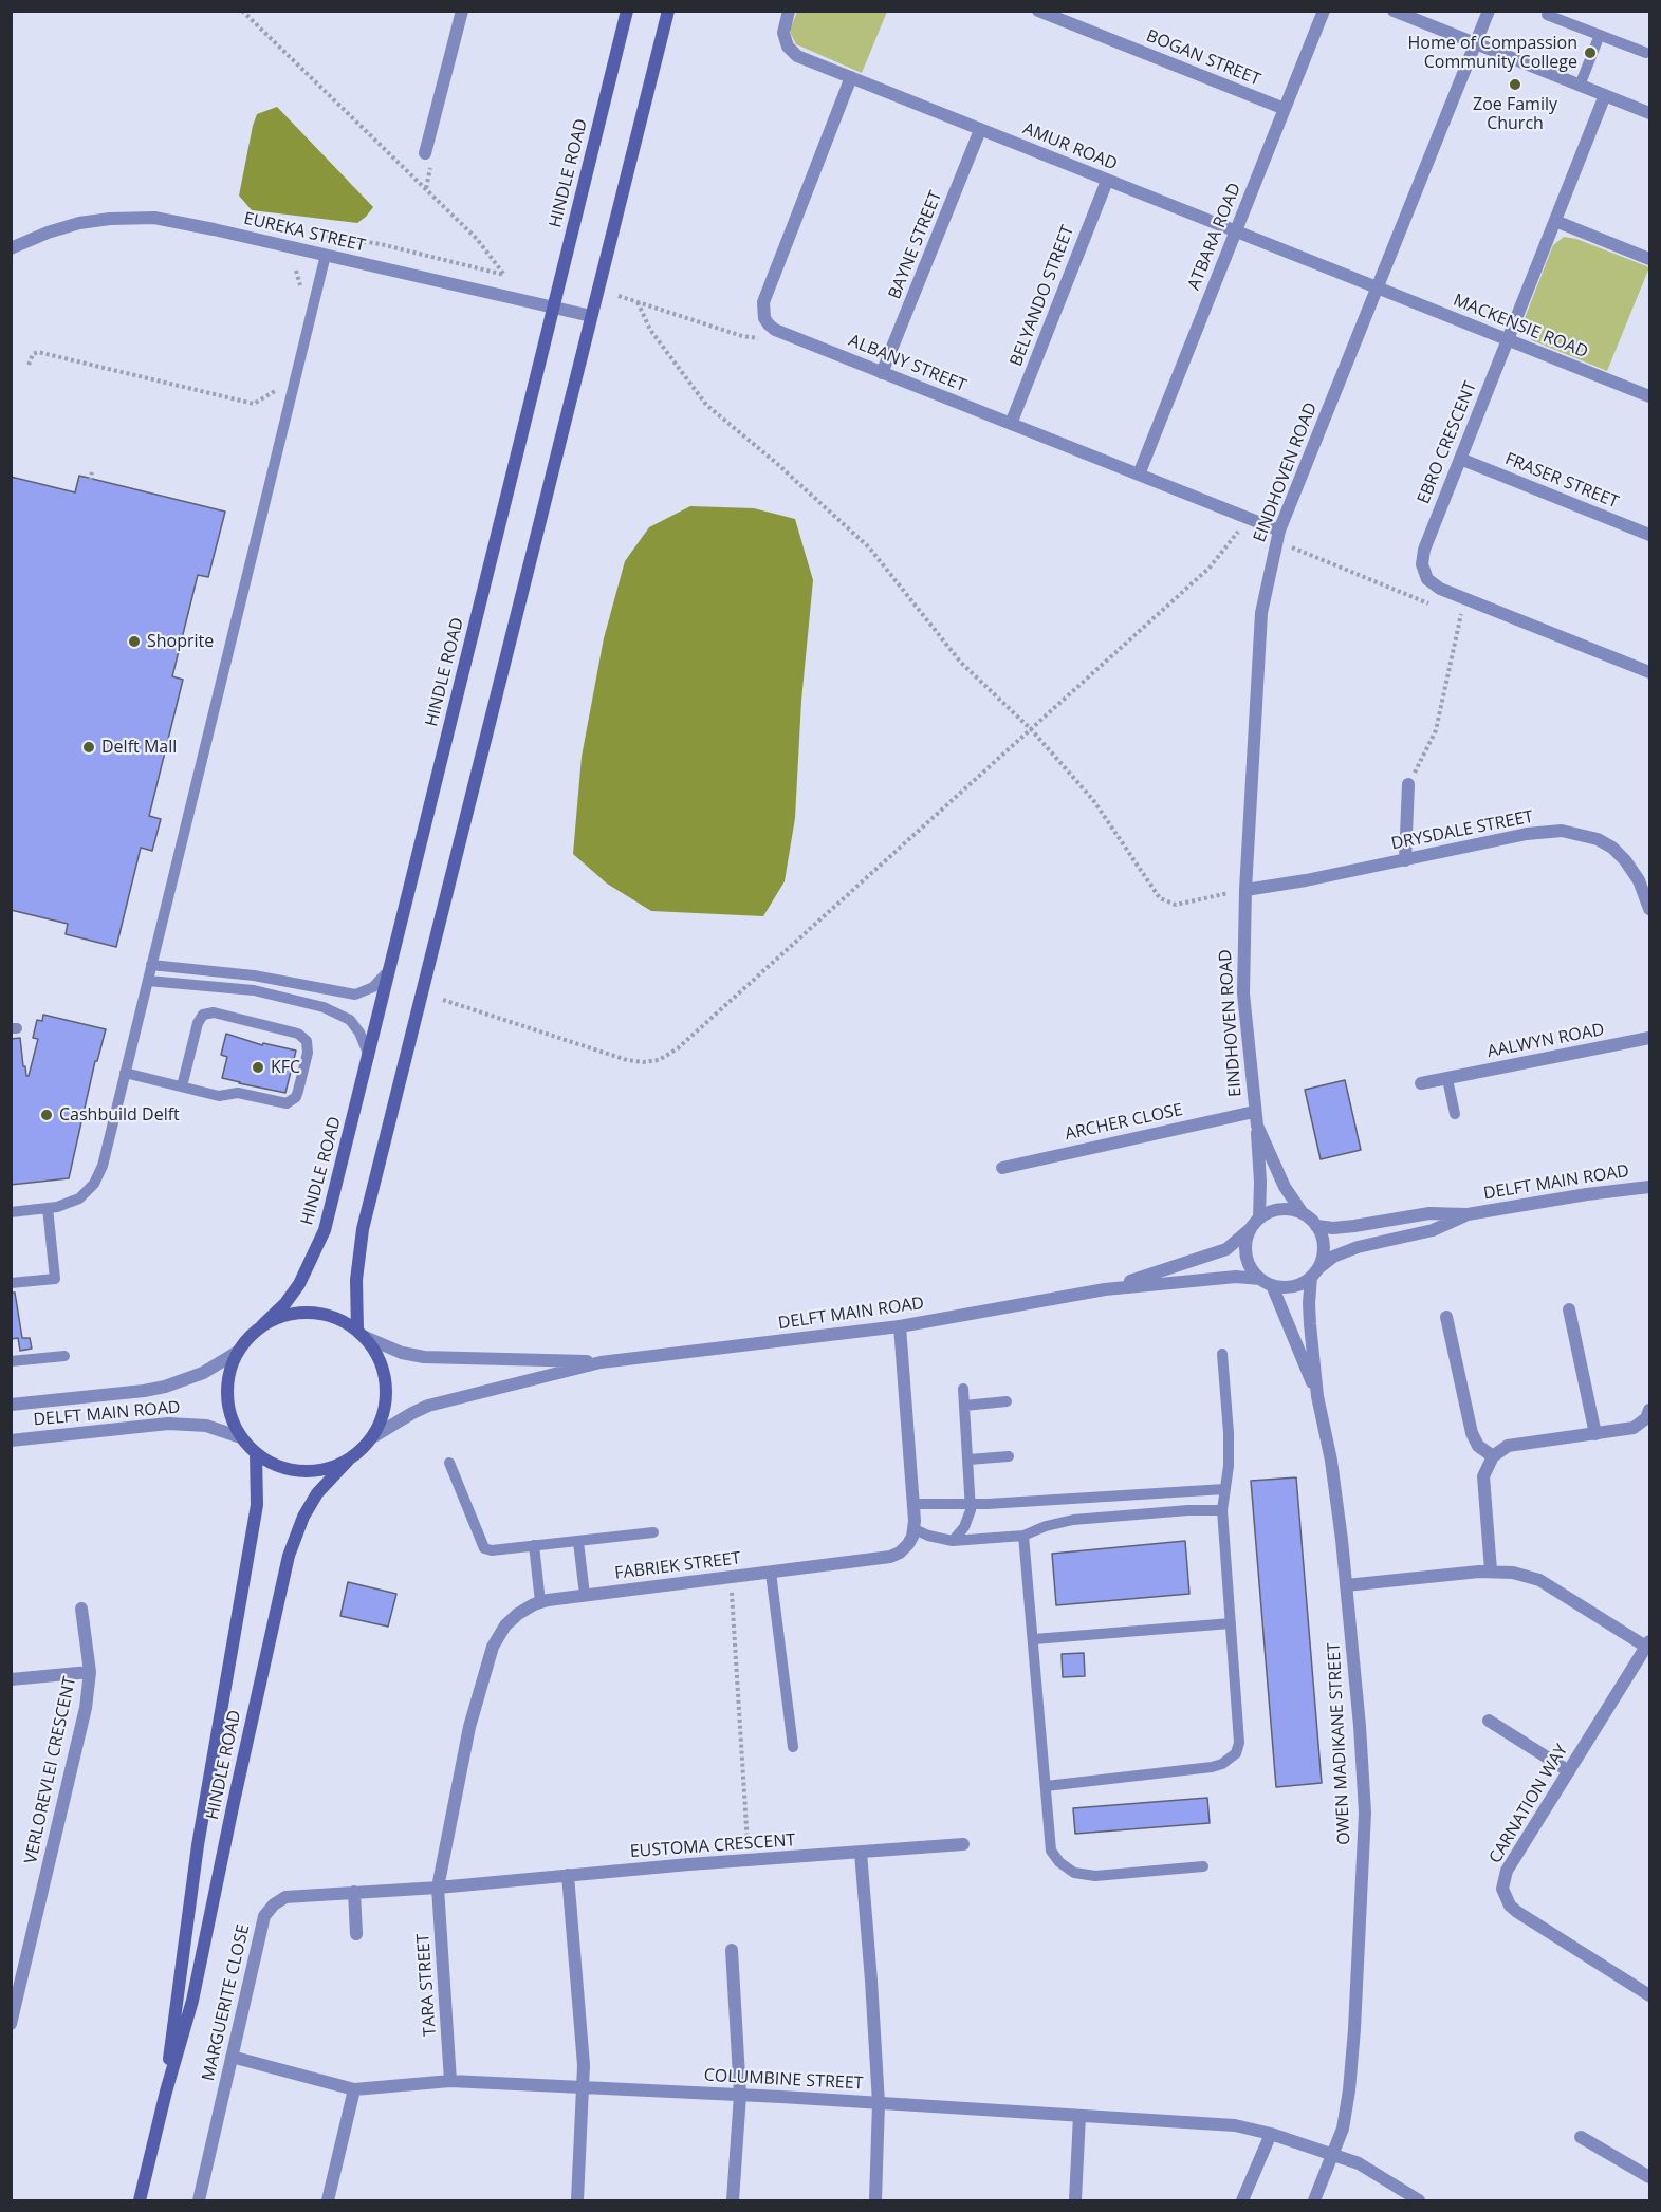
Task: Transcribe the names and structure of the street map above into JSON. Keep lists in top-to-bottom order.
{
  "streets": {
    "main road": ["HINDLE ROAD"],
    "street": [
      "BOGAN STREET",
      "AMUR ROAD",
      "EUREKA STREET",
      "ATBARA ROAD",
      "BAYNE STREET",
      "BELYANDO STREET",
      "MACKENSIE ROAD",
      "ALBANY STREET",
      "EBRO CRESCENT",
      "EINDHOVEN ROAD",
      "FRASER STREET",
      "DRYSDALE STREET",
      "AALWYN ROAD",
      "ARCHER CLOSE",
      "DELFT MAIN ROAD",
      "FABRIEK STREET",
      "OWEN MADIKANE STREET",
      "VERLOREVLEI CRESCENT",
      "CARNATION WAY",
      "EUSTOMA CRESCENT",
      "TARA STREET",
      "MARGUERITE CLOSE",
      "COLUMBINE STREET"
    ]
  },
  "crossings": [
    ["BOGAN STREET", "ATBARA ROAD"],
    ["AMUR ROAD", "ATBARA ROAD"],
    ["AMUR ROAD", "BAYNE STREET"],
    ["AMUR ROAD", "BELYANDO STREET"],
    ["AMUR ROAD", "MACKENSIE ROAD"],
    ["AMUR ROAD", "ALBANY STREET"],
    ["AMUR ROAD", "EINDHOVEN ROAD"],
    ["HINDLE ROAD", "EUREKA STREET"],
    ["HINDLE ROAD", "DELFT MAIN ROAD"],
    ["ATBARA ROAD", "ALBANY STREET"],
    ["BAYNE STREET", "ALBANY STREET"],
    ["BELYANDO STREET", "ALBANY STREET"],
    ["MACKENSIE ROAD", "EBRO CRESCENT"],
    ["MACKENSIE ROAD", "EINDHOVEN ROAD"],
    ["ALBANY STREET", "EINDHOVEN ROAD"],
    ["EBRO CRESCENT", "FRASER STREET"],
    ["EINDHOVEN ROAD", "DRYSDALE STREET"],
    ["EINDHOVEN ROAD", "ARCHER CLOSE"],
    ["EINDHOVEN ROAD", "DELFT MAIN ROAD"],
    ["EINDHOVEN ROAD", "OWEN MADIKANE STREET"],
    ["DELFT MAIN ROAD", "OWEN MADIKANE STREET"],
    ["FABRIEK STREET", "EUSTOMA CRESCENT"],
    ["FABRIEK STREET", "TARA STREET"],
    ["FABRIEK STREET", "MARGUERITE CLOSE"],
    ["OWEN MADIKANE STREET", "COLUMBINE STREET"],
    ["EUSTOMA CRESCENT", "TARA STREET"],
    ["EUSTOMA CRESCENT", "MARGUERITE CLOSE"],
    ["TARA STREET", "MARGUERITE CLOSE"],
    ["TARA STREET", "COLUMBINE STREET"],
    ["MARGUERITE CLOSE", "COLUMBINE STREET"]
  ],
  "places": [
    "Home of Compassion Community College",
    "Zoe Family Church",
    "Shoprite",
    "Delft Mall",
    "KFC",
    "Cashbuild Delft"
  ]
}
